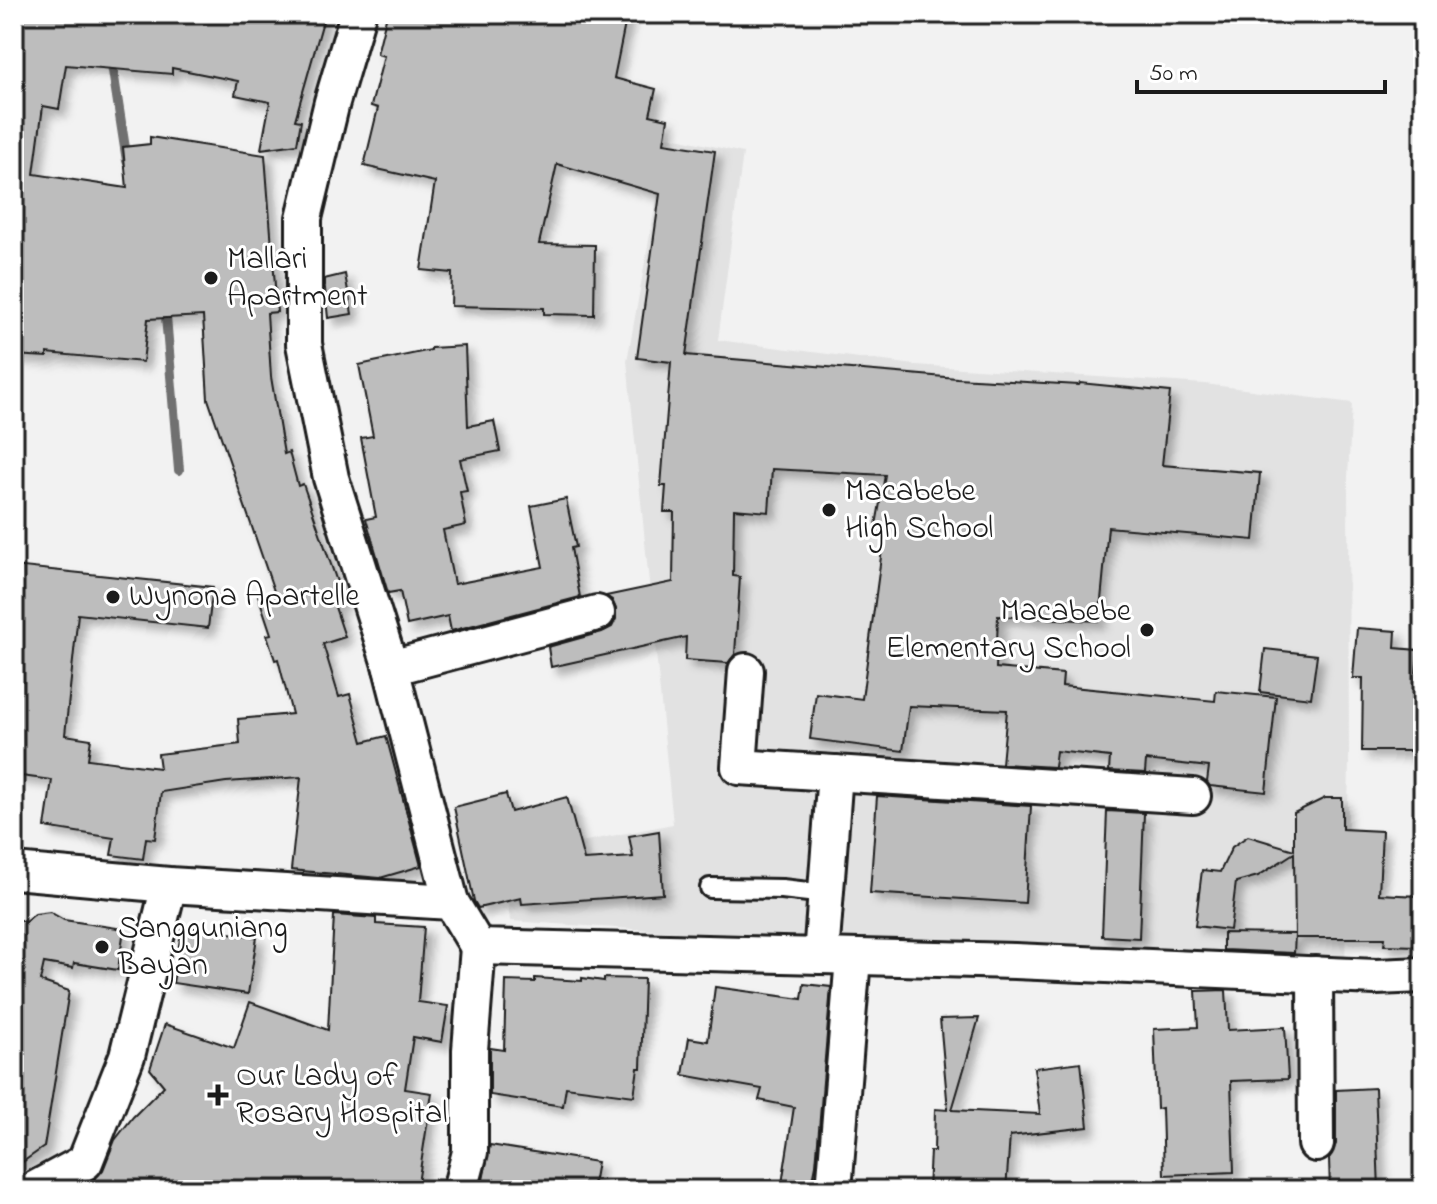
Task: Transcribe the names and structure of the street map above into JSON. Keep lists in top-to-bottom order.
{
  "places": {
    "other": [
      "Mallari Apartment",
      "Macabebe High School",
      "Wynona Apartelle",
      "Macabebe Elementary School",
      "Sangguniang Bayan"
    ],
    "health": ["Our Lady of Rosary Hospital"]
  },
  "scale_bar": "50 m"
}
